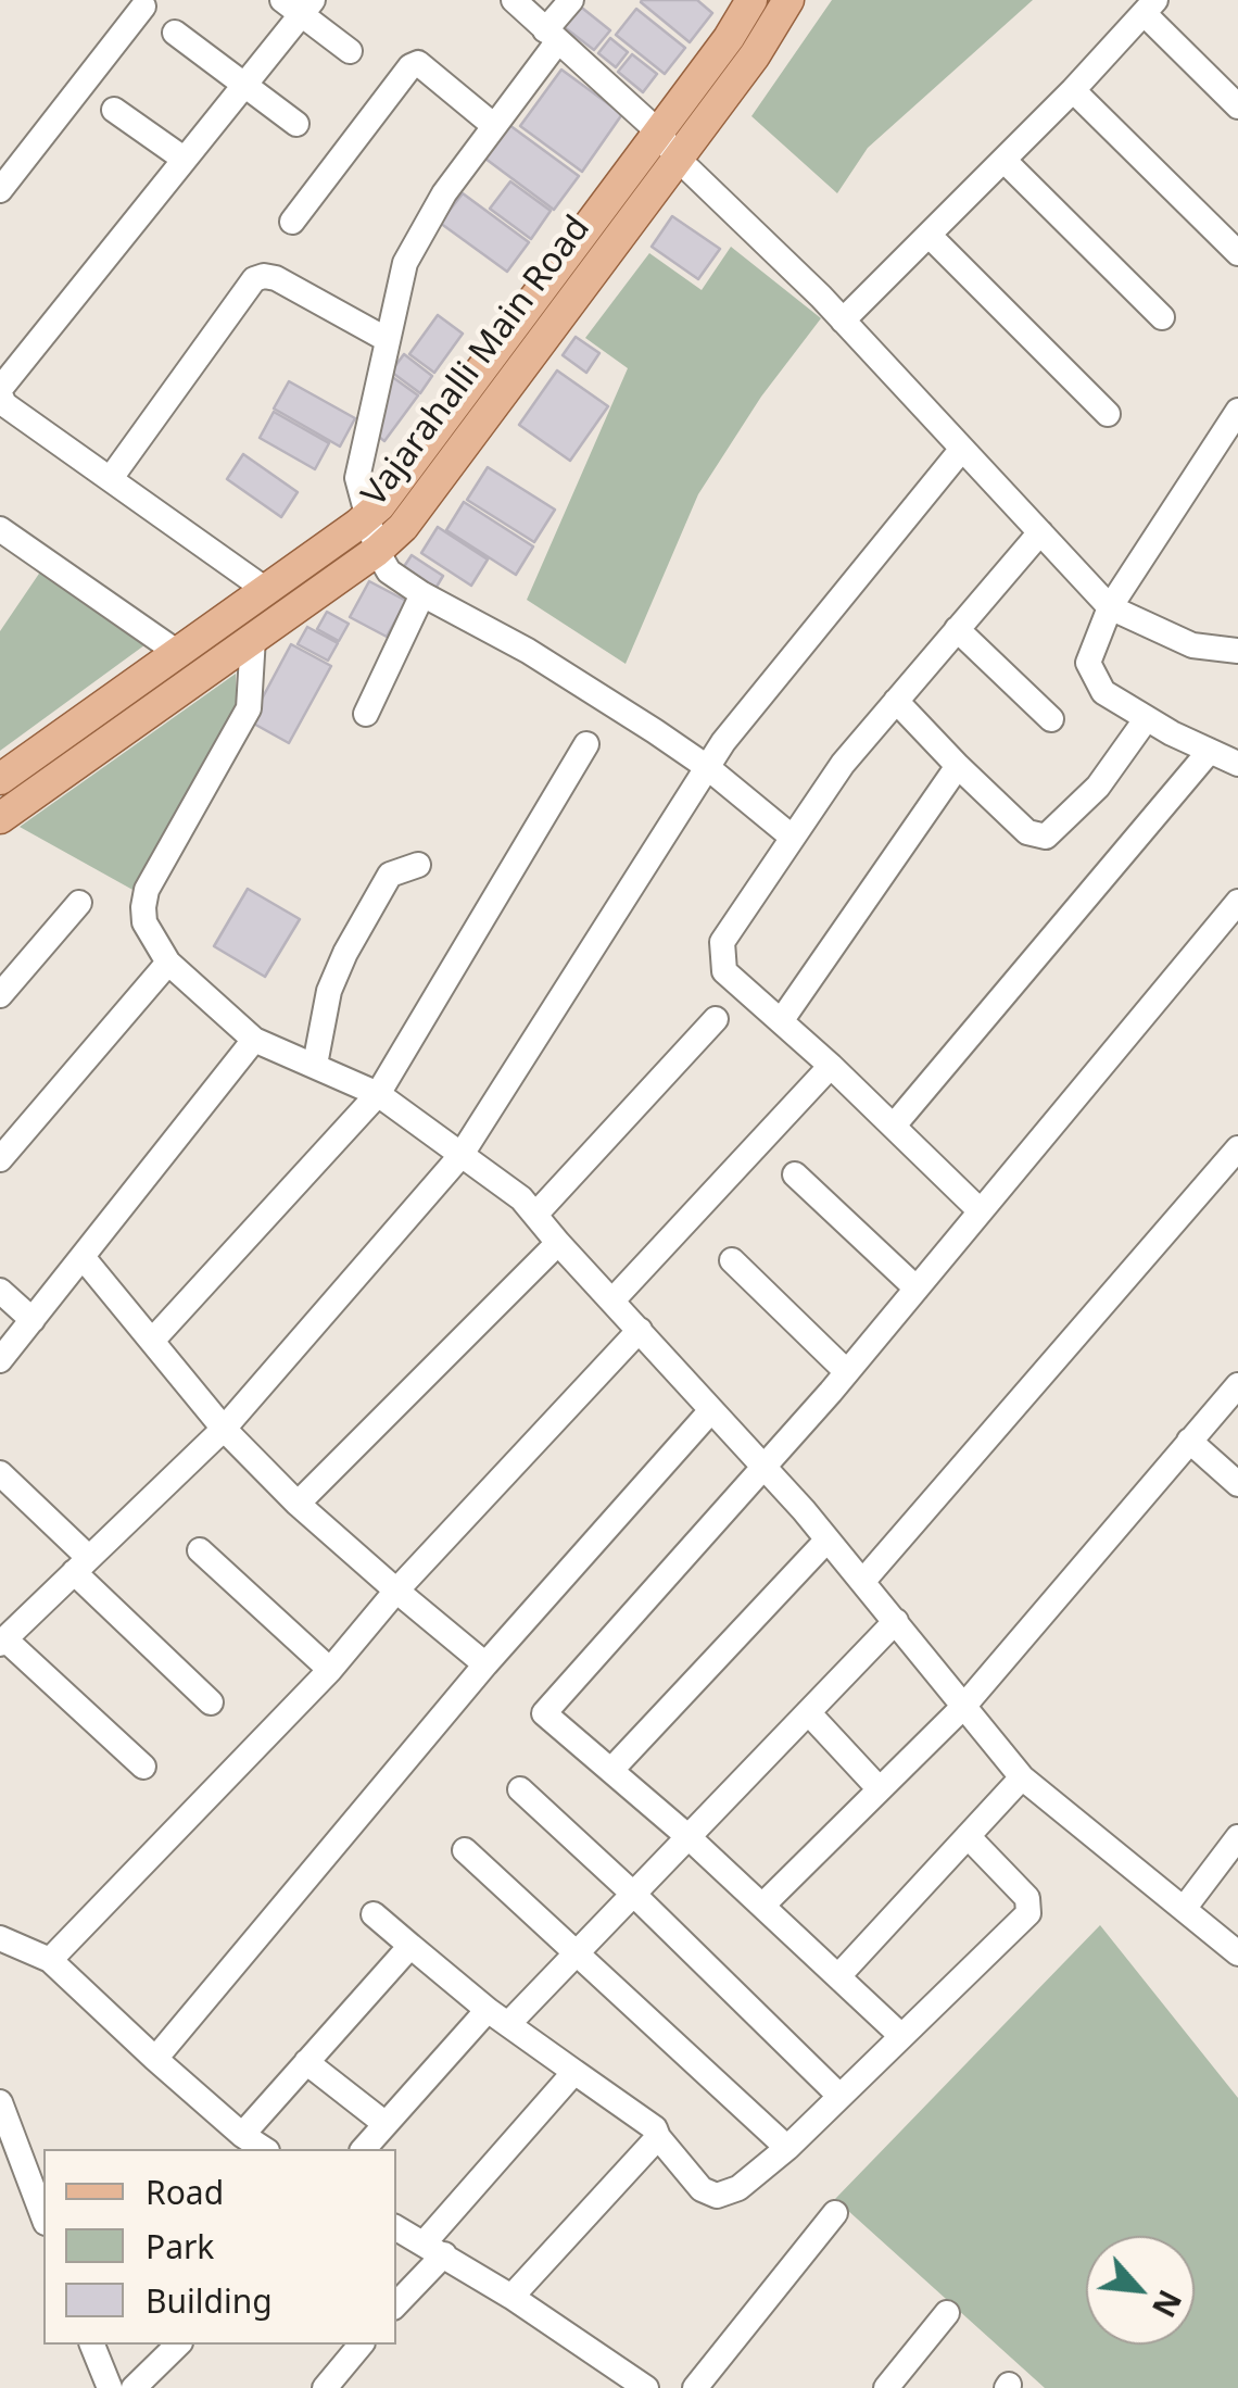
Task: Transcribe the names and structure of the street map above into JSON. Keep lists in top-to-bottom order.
{
  "streets": {
    "main road": ["Vajarahalli Main Road"]
  },
  "legend": ["Road", "Park", "Building"],
  "north": "bottom right"
}
